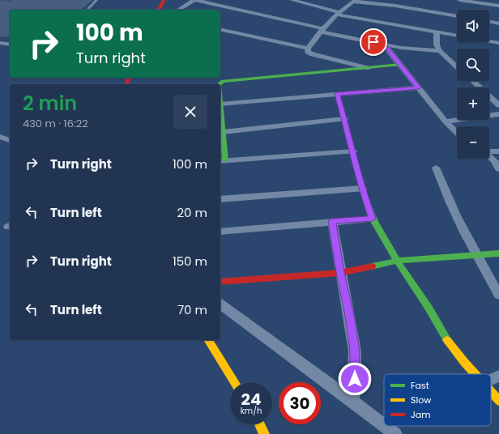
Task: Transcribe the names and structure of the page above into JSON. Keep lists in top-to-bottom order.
{
  "legend": ["Fast", "Slow", "Jam"],
  "page": {
    "map_buttons": ["+", "−"],
    "turn": ["100 m", "Turn right"],
    "heading": ["2 min", "430 m · 16:22"],
    "list": [
      {
        "name": "Turn right",
        "value": "100 m"
      },
      {
        "name": "Turn left",
        "value": "20 m"
      },
      {
        "name": "Turn right",
        "value": "150 m"
      },
      {
        "name": "Turn left",
        "value": "70 m"
      }
    ],
    "speed": "24 km/h",
    "limit": "30"
  }
}
